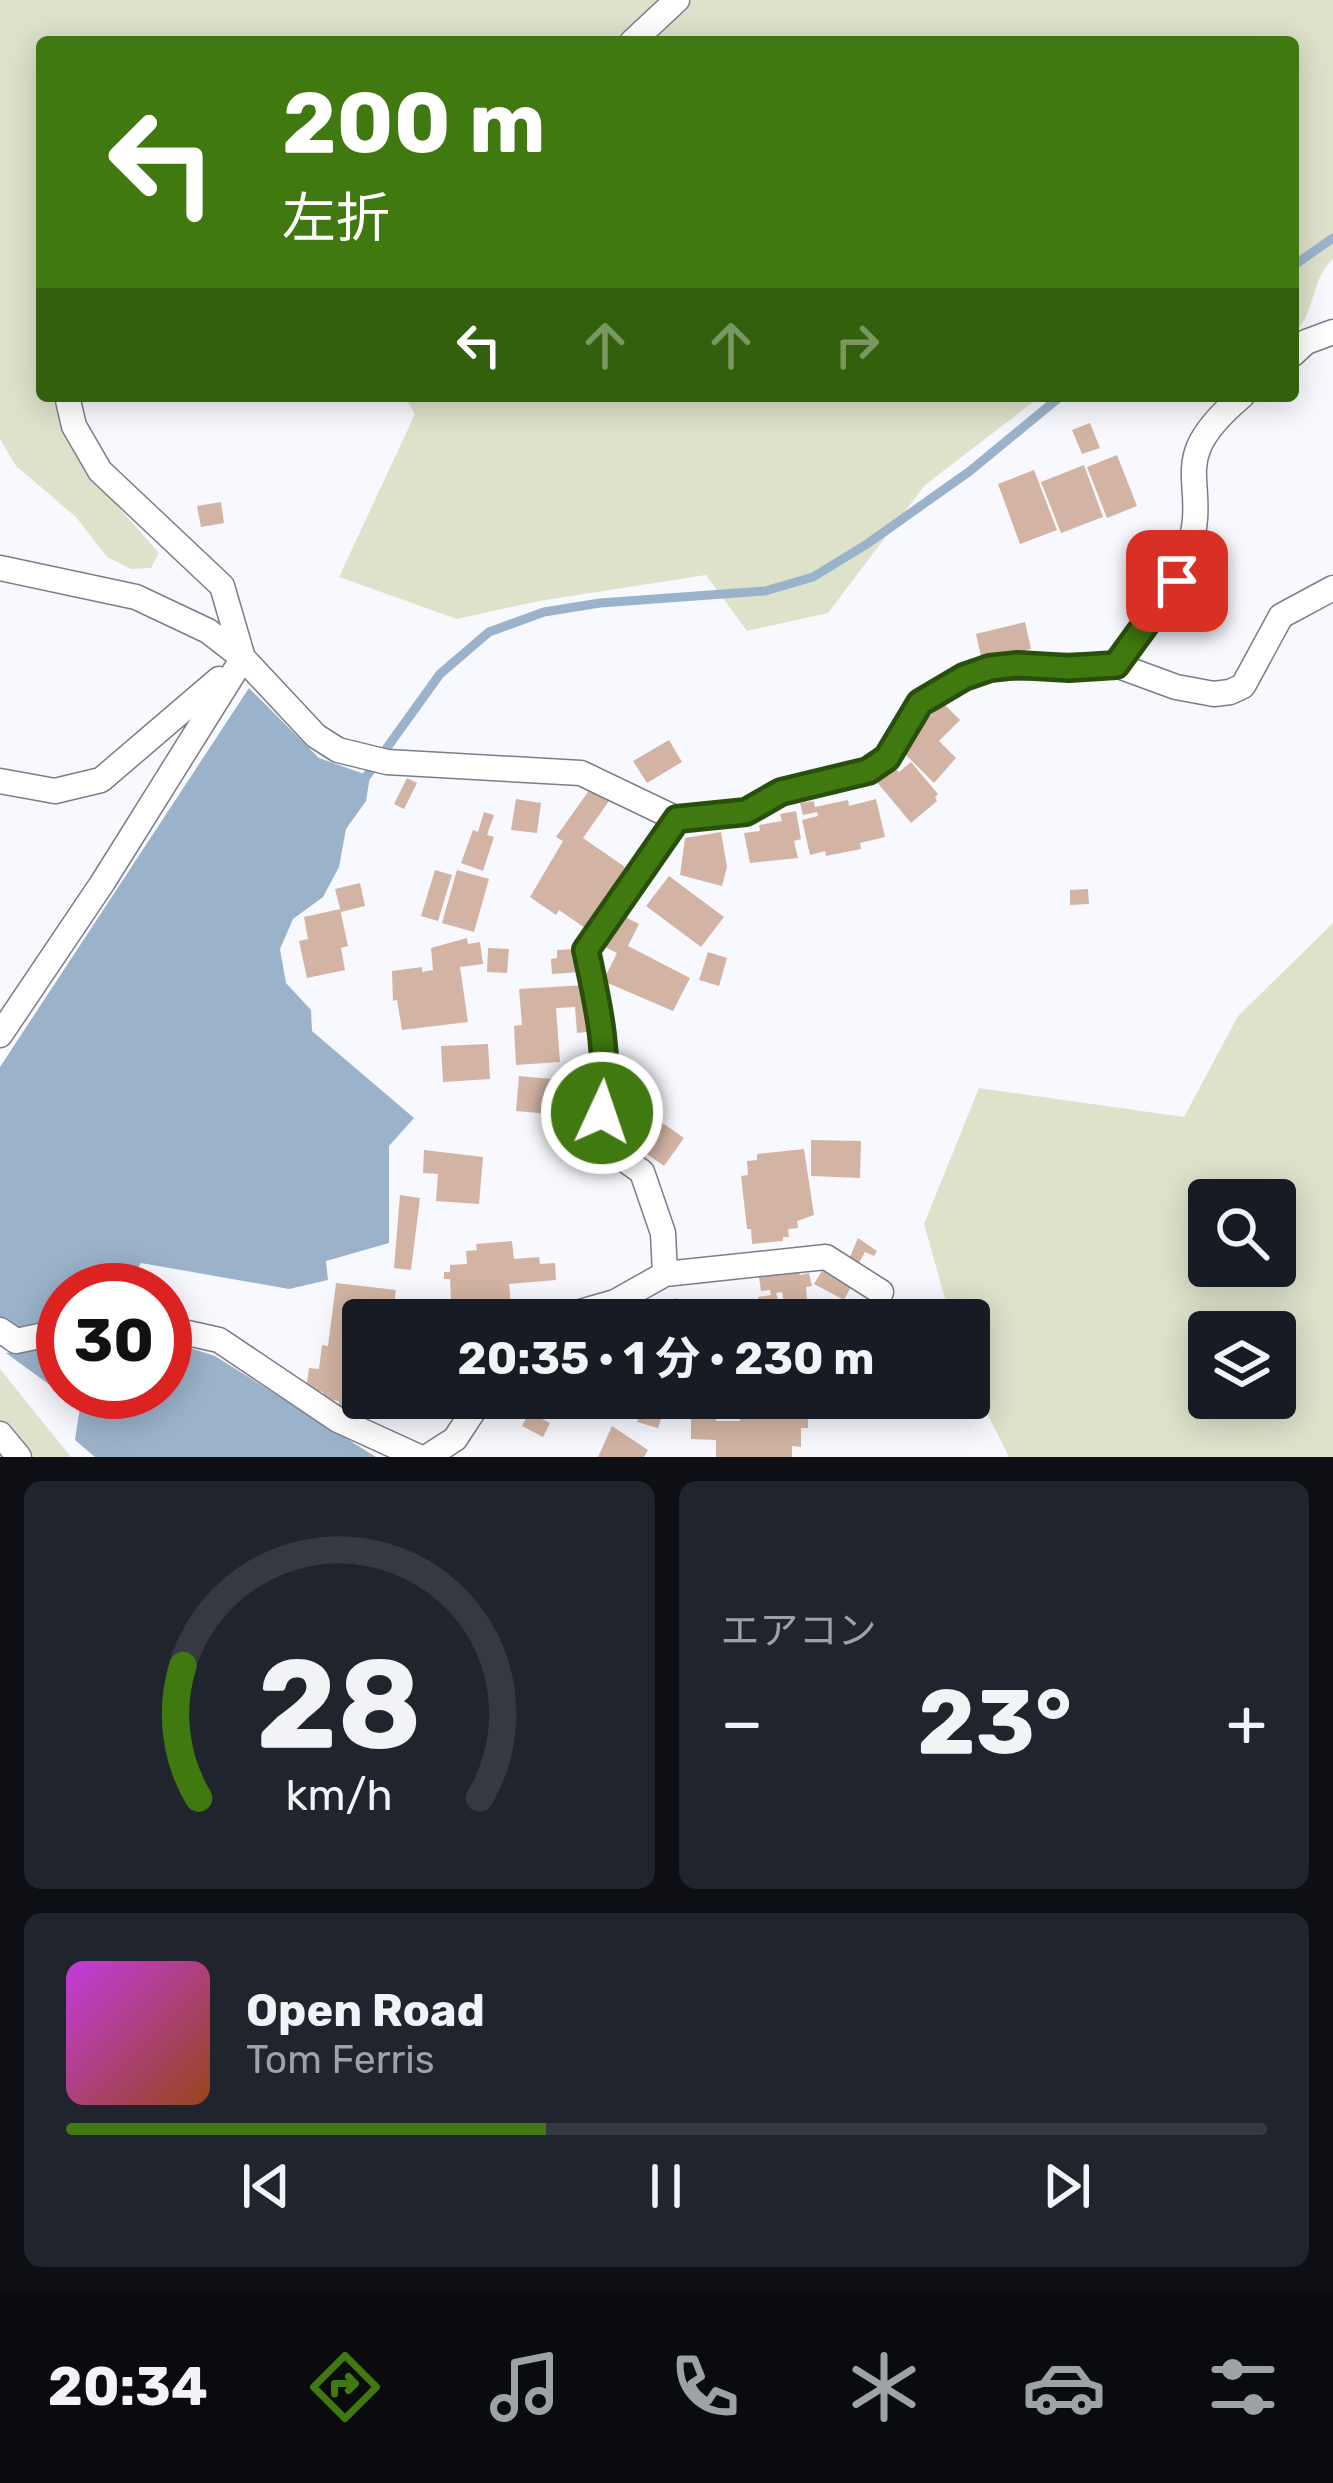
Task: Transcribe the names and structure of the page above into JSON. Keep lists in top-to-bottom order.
{
  "page": {
    "turn": ["200 m", "左折"],
    "limit": "30",
    "trip": "20:35 · 1 分 · 230 m",
    "tile": "エアコン",
    "heat": ["−", "23°", "+"],
    "song": ["Open Road", "Tom Ferris"],
    "tabs": "20:34",
    "gauge": ["28", "km/h"]
  }
}
